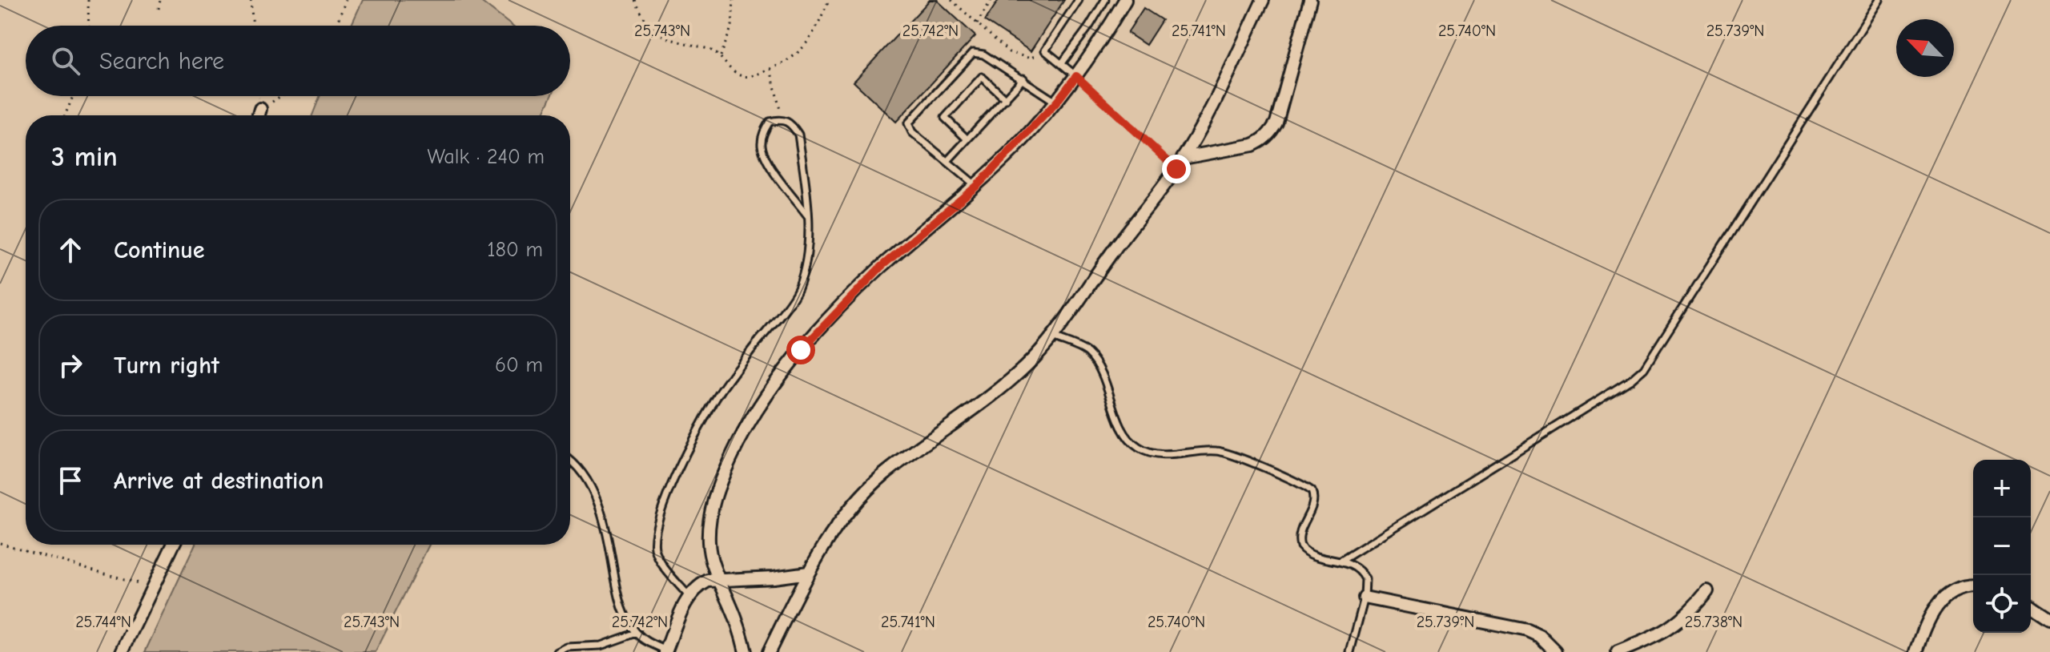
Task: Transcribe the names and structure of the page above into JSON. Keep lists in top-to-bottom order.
{
  "north": "top left",
  "page": {
    "search": "Search here",
    "heading": ["3 min", "Walk · 240 m"],
    "list": [
      ["Continue", "180 m"],
      ["Turn right", "60 m"],
      "Arrive at destination"
    ],
    "map_buttons": ["+", "−"]
  },
  "coordinates": [
    "25.743°N",
    "25.742°N",
    "25.741°N",
    "25.740°N",
    "25.739°N",
    "25.744°N",
    "25.738°N"
  ]
}
